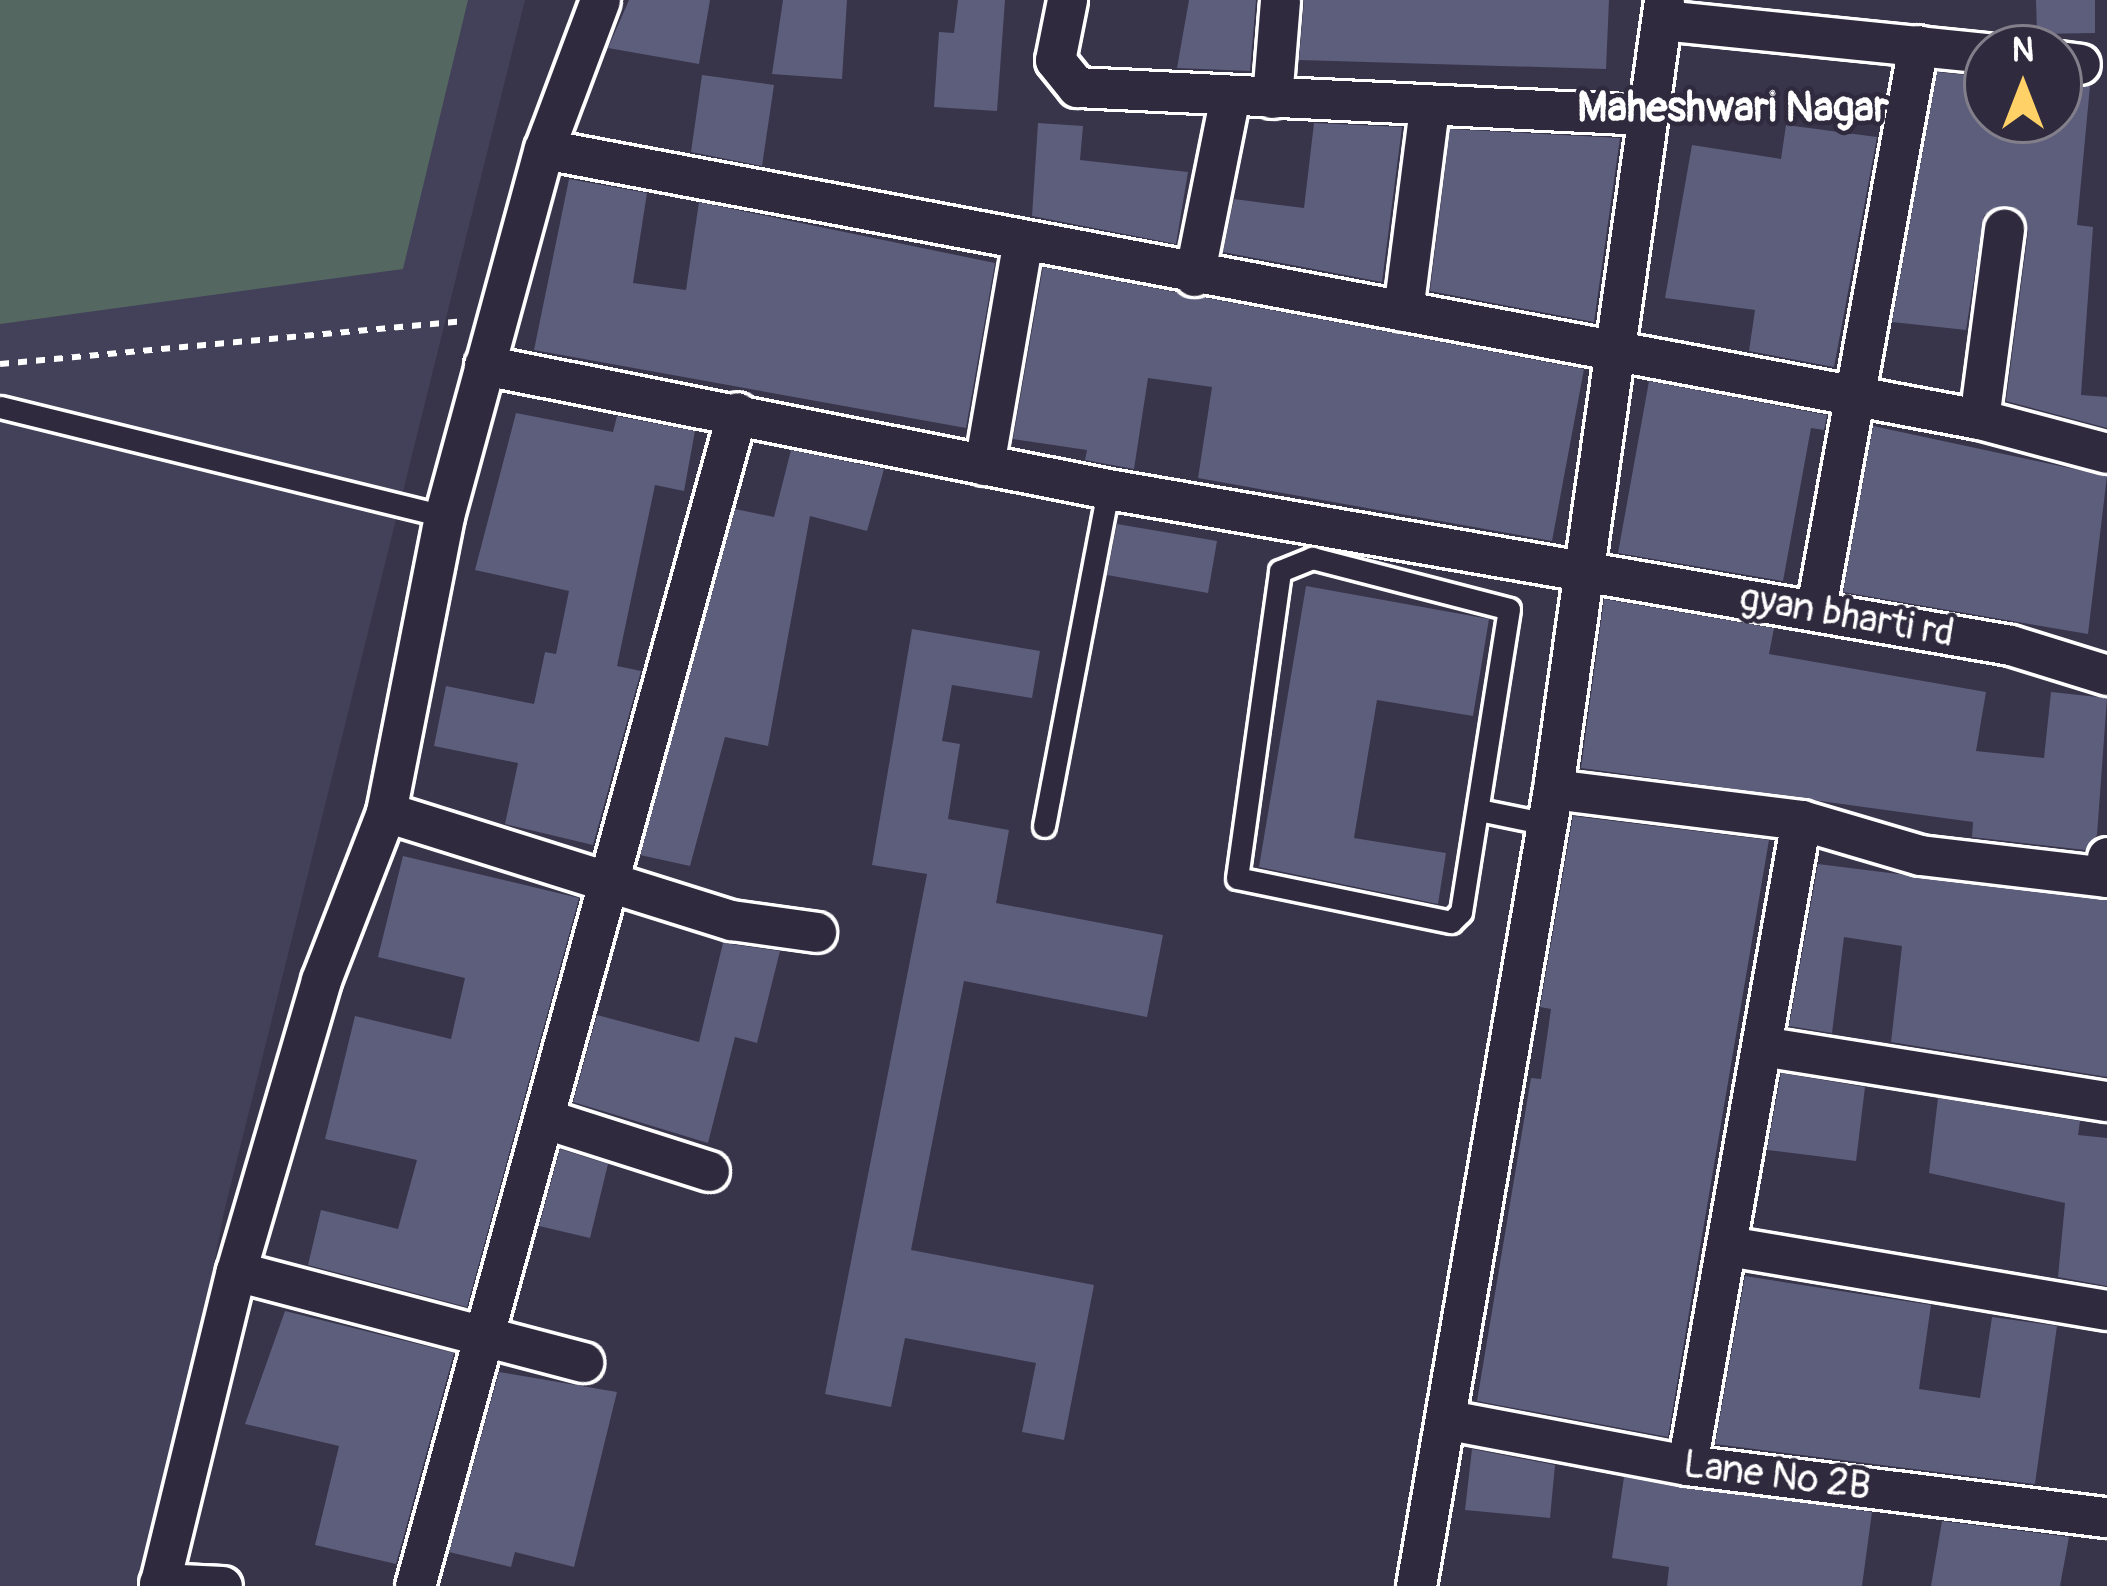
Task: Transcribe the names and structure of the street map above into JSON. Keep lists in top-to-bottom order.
{
  "streets": {
    "street": ["gyan bharti rd", "Lane No 2B"]
  },
  "districts": ["Maheshwari Nagar"],
  "north": "top"
}
